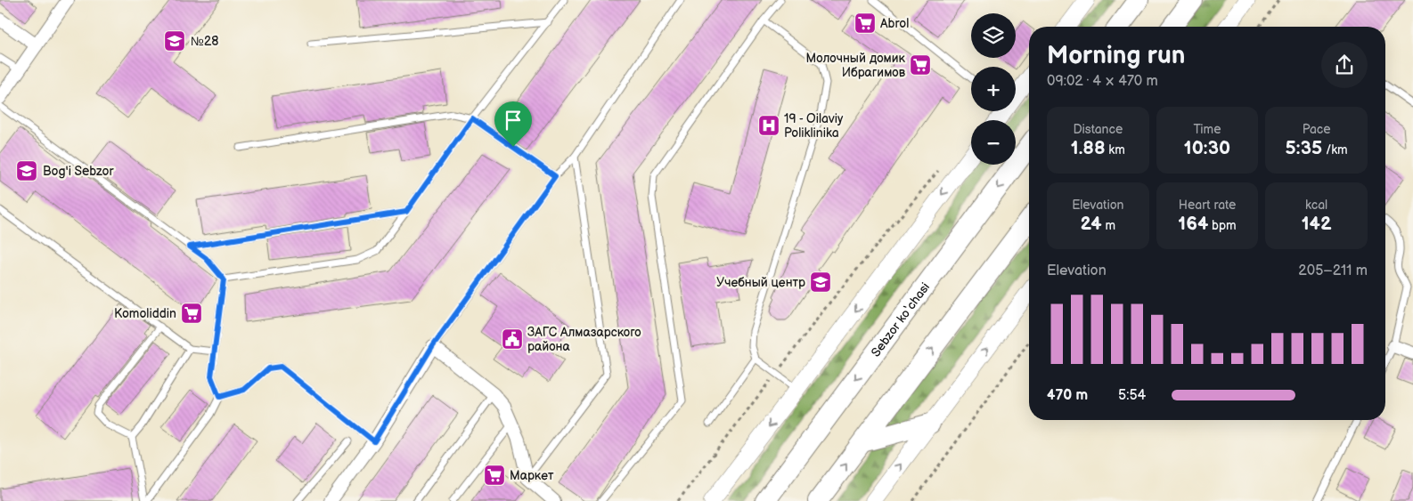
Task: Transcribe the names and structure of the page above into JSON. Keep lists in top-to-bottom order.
{
  "streets": {
    "main road": ["Sebzor ko‘chasi"]
  },
  "places": {
    "supermarket": [
      "Abrol",
      "Молочный домик Ибрагимов",
      "Komoliddin",
      "Маркет"
    ],
    "school or university": ["№28", "Bog'i Sebzor", "Учебный центр"],
    "hospital": ["19 - Oilaviy Poliklinika"],
    "public building": ["ЗАГС Алмазарского района"]
  },
  "page": {
    "map_buttons": ["+", "−"],
    "heading": ["Morning run", "09:02 · 4 × 470 m"],
    "stats": [
      ["Distance", "1.88 km"],
      ["Time", "10:30"],
      ["Pace", "5:35 /km"],
      ["Elevation", "24 m"],
      ["Heart rate", "164 bpm"],
      ["kcal", "142"]
    ],
    "chart": ["Elevation", "205–211 m"],
    "list": [
      {
        "name": "470 m",
        "note": "5:54"
      }
    ]
  }
}
